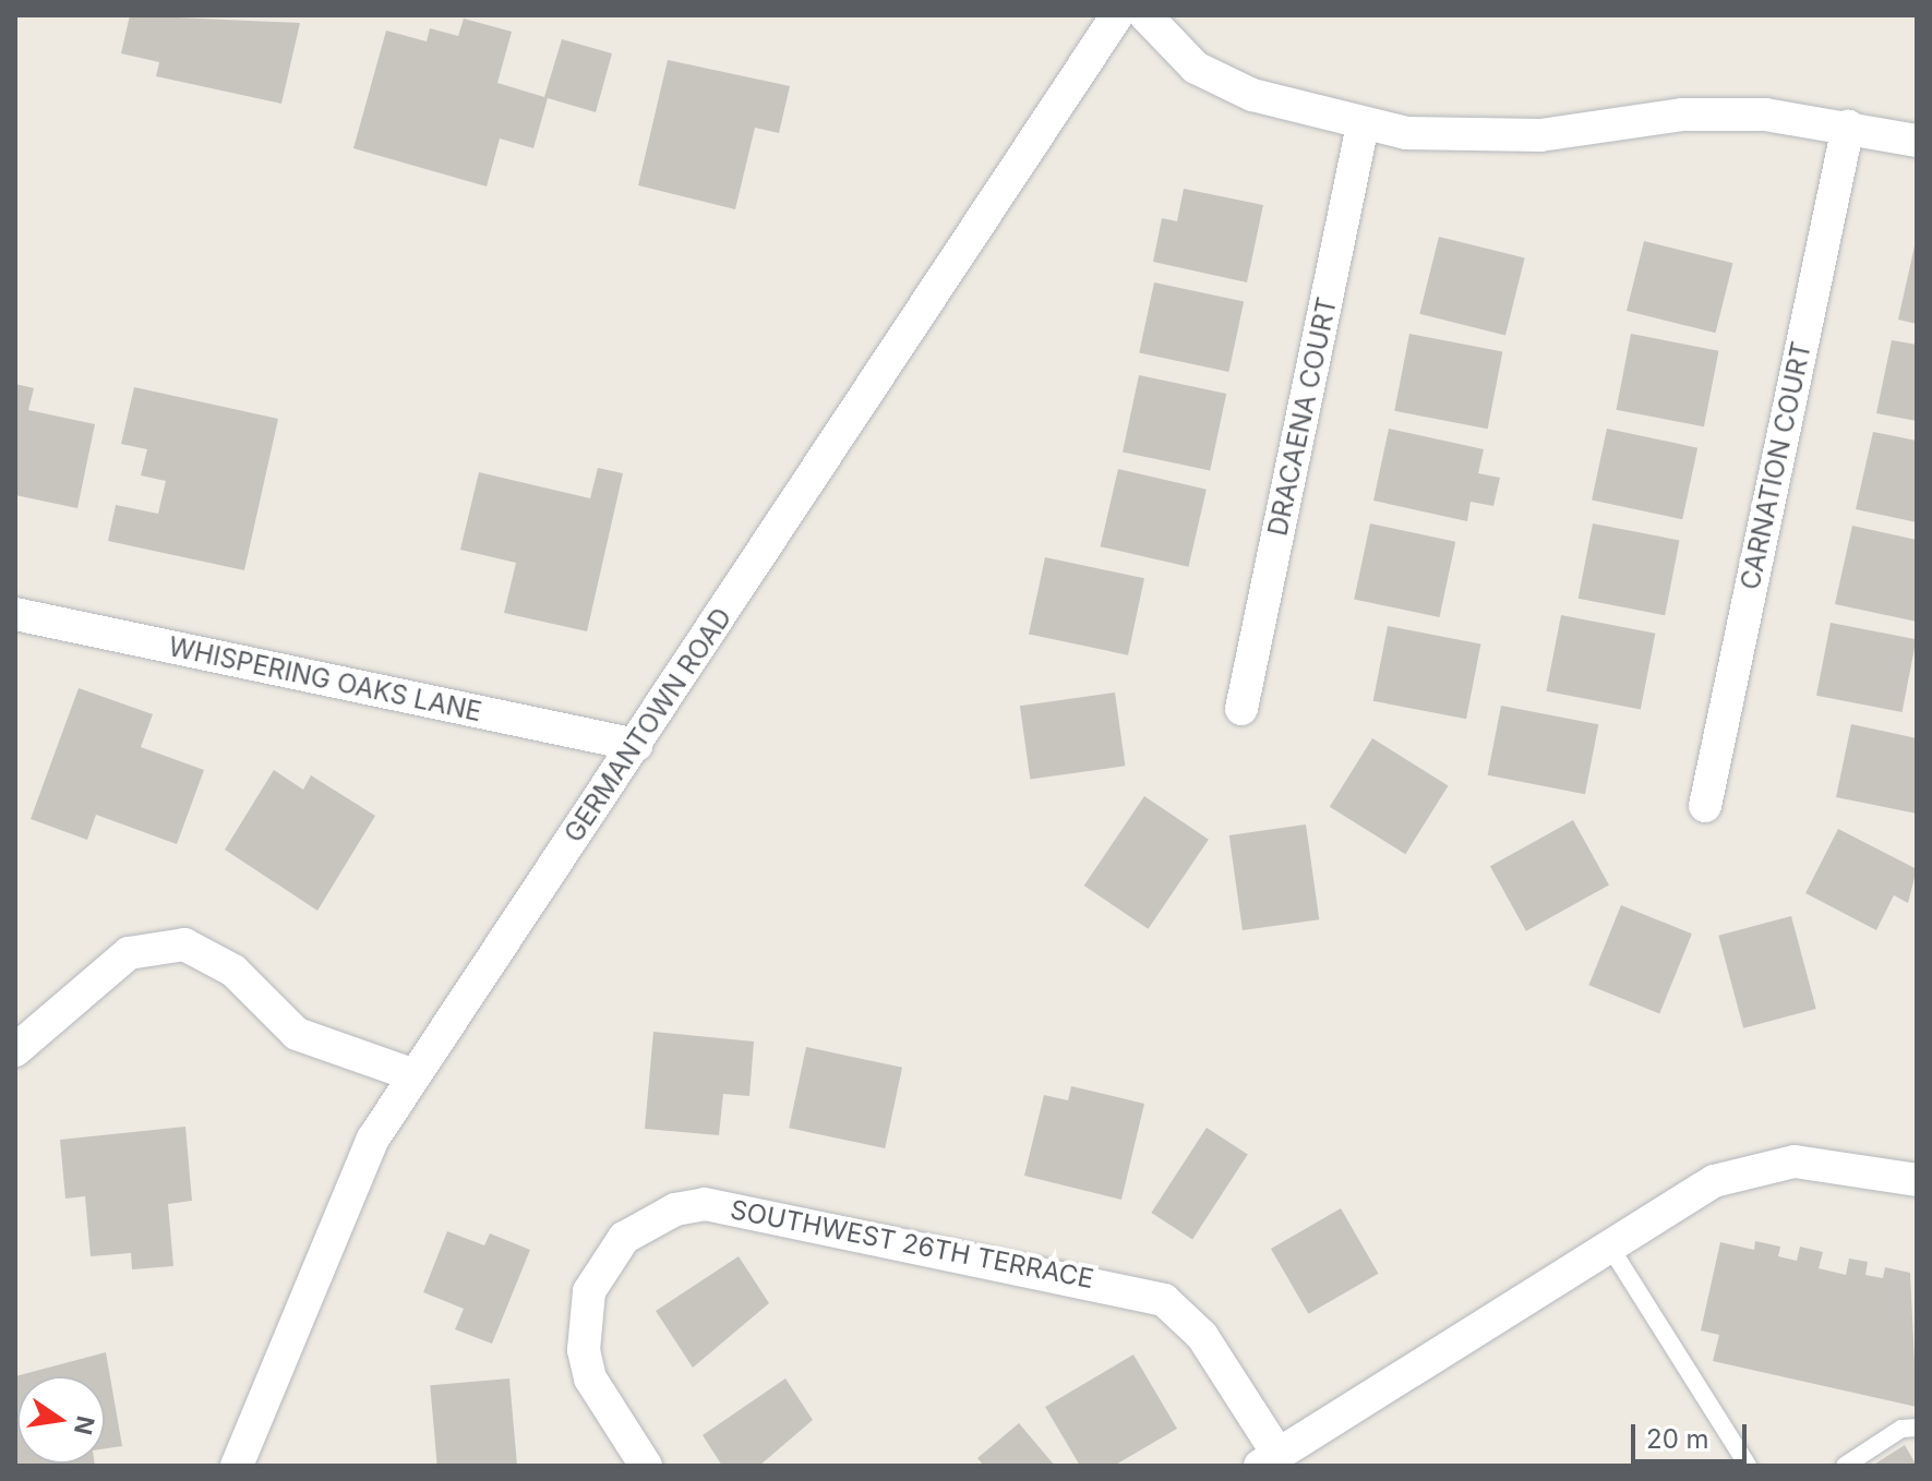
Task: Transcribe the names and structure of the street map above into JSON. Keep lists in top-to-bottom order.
{
  "streets": {
    "street": [
      "DRACAENA COURT",
      "CARNATION COURT",
      "WHISPERING OAKS LANE",
      "GERMANTOWN ROAD",
      "SOUTHWEST 26TH TERRACE"
    ]
  },
  "crossings": [
    ["WHISPERING OAKS LANE", "GERMANTOWN ROAD"]
  ],
  "scale_bar": "20 m",
  "north": "right"
}
